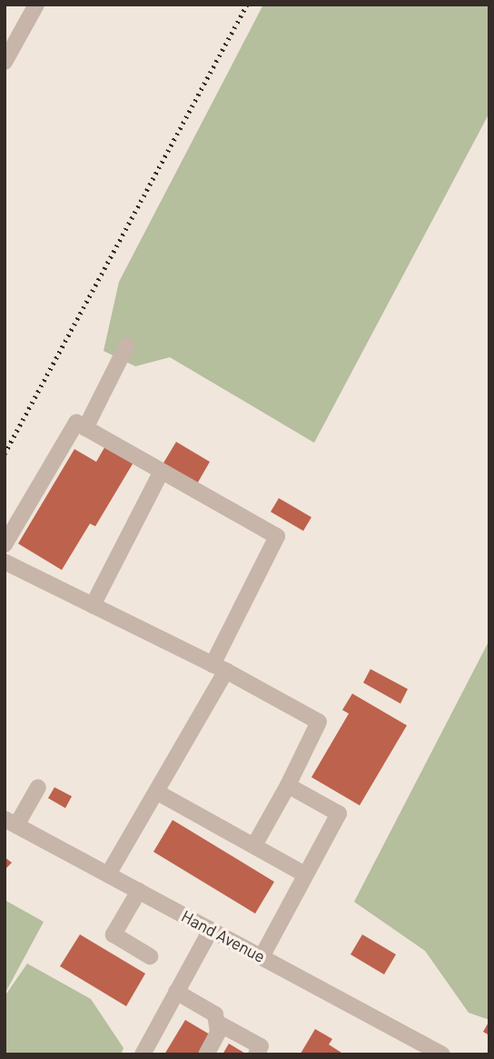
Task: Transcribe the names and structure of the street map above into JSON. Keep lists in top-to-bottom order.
{
  "streets": {
    "street": ["Hand Avenue"]
  }
}
